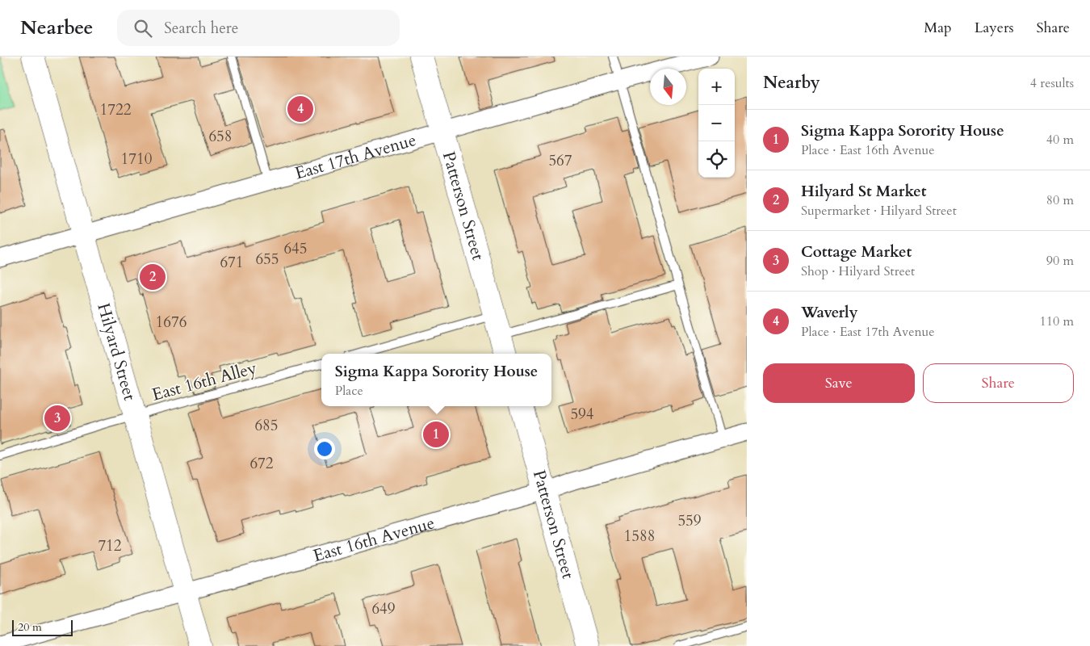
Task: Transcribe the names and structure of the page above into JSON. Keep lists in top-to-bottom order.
{
  "streets": {
    "main road": ["Patterson Street", "Hilyard Street"],
    "street": ["East 17th Avenue", "East 16th Avenue"],
    "lane": ["East 16th Alley"]
  },
  "crossings": [
    ["East 17th Avenue", "Patterson Street"],
    ["East 17th Avenue", "Hilyard Street"],
    ["Patterson Street", "East 16th Avenue"],
    ["Hilyard Street", "East 16th Alley"],
    ["Hilyard Street", "East 16th Avenue"]
  ],
  "house_numbers": [
    "1722",
    "658",
    "1710",
    "567",
    "645",
    "655",
    "671",
    "1676",
    "594",
    "685",
    "672",
    "559",
    "1588",
    "712",
    "649"
  ],
  "scale_bar": "20 m",
  "north": "bottom",
  "page": {
    "header": "Nearbee",
    "search": "Search here",
    "nav": ["Map", "Layers", "Share"],
    "heading": ["Nearby", "4 results"],
    "map_buttons": ["+", "−"],
    "pins": [
      "4",
      "2",
      "3",
      "1"
    ],
    "list": [
      {
        "mark": "1",
        "name": "Sigma Kappa Sorority House",
        "note": "Place · East 16th Avenue",
        "value": "40 m"
      },
      {
        "mark": "2",
        "name": "Hilyard St Market",
        "note": "Supermarket · Hilyard Street",
        "value": "80 m"
      },
      {
        "mark": "3",
        "name": "Cottage Market",
        "note": "Shop · Hilyard Street",
        "value": "90 m"
      },
      {
        "mark": "4",
        "name": "Waverly",
        "note": "Place · East 17th Avenue",
        "value": "110 m"
      }
    ],
    "buttons": ["Save", "Share"],
    "popup": ["Sigma Kappa Sorority House", "Place"],
    "scale": "20 m"
  }
}
